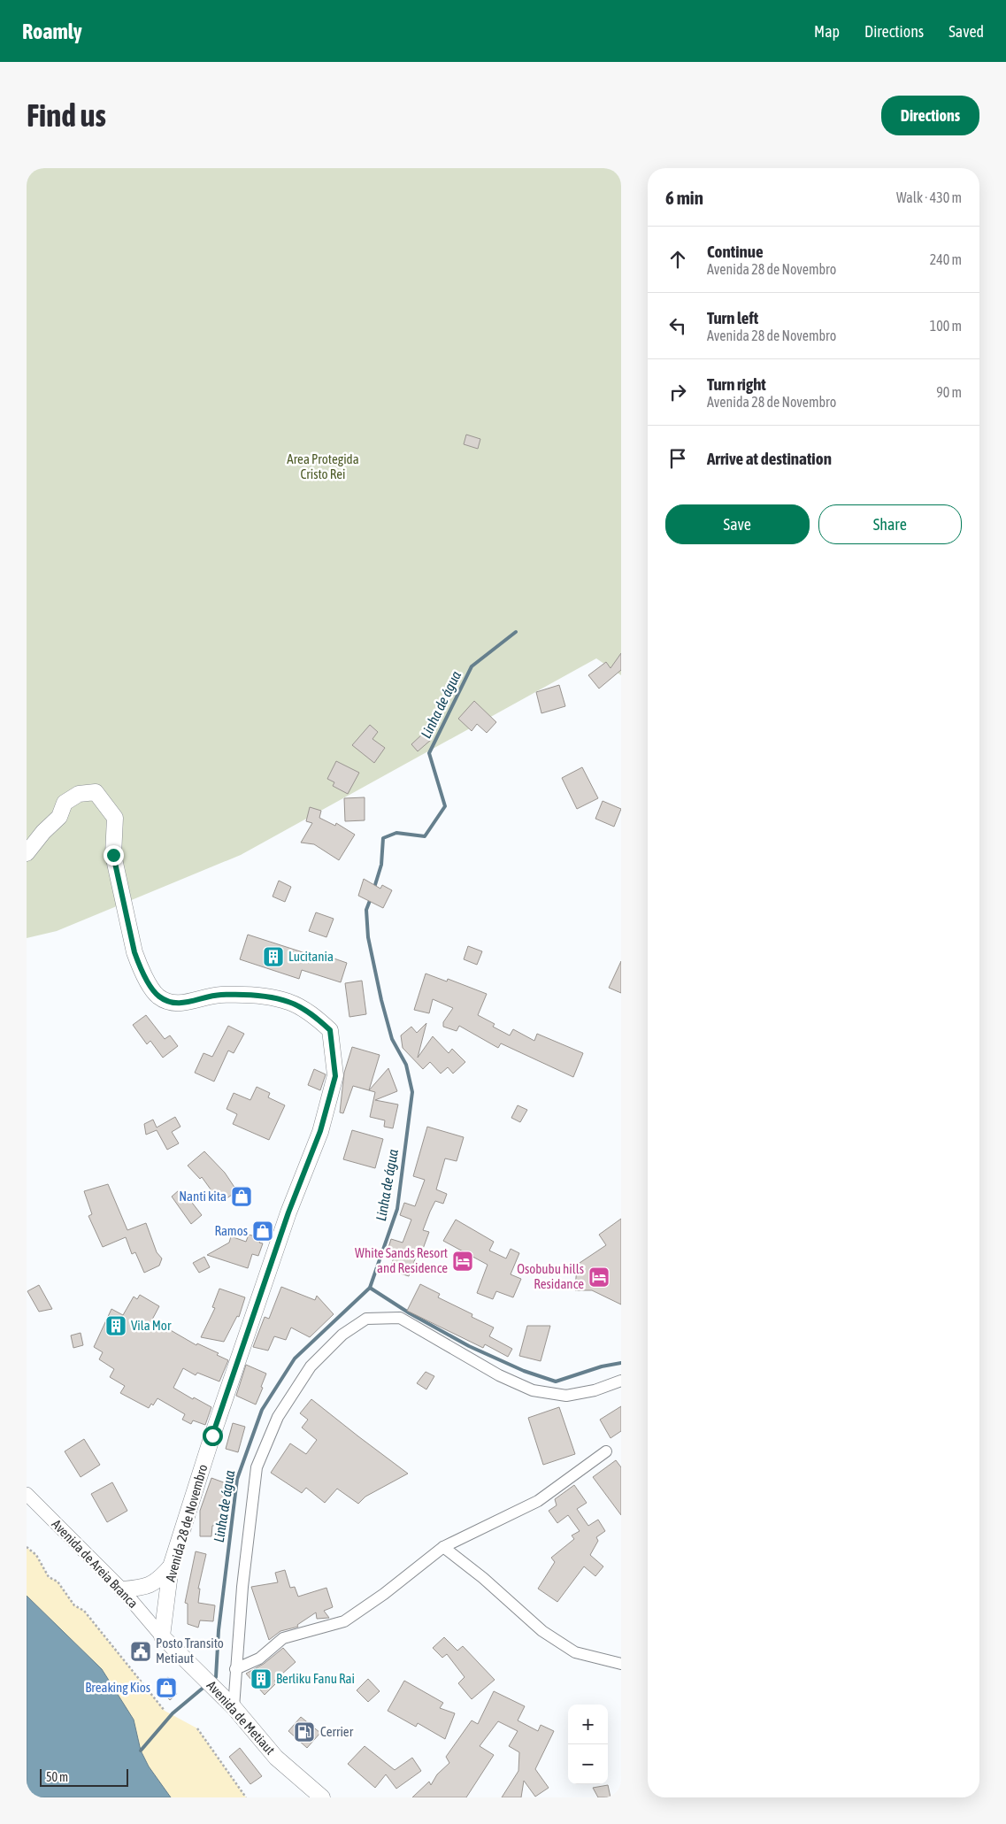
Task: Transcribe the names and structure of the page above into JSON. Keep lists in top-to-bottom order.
{
  "streets": {
    "main road": ["Avenida 28 de Novembro", "Avenida de Metiaut"],
    "street": ["Avenida de Areia Branca"]
  },
  "crossings": [
    ["Avenida 28 de Novembro", "Avenida de Areia Branca"],
    ["Avenida 28 de Novembro", "Avenida de Metiaut"],
    ["Avenida de Areia Branca", "Avenida de Metiaut"]
  ],
  "water": ["Linha de água"],
  "parks": ["Area Protegida Cristo Rei"],
  "places": {
    "building": ["Lucitania", "Vila Mor", "Berliku Fanu Rai"],
    "shop": ["Nanti kita", "Ramos", "Breaking Kios"],
    "hotel": ["White Sands Resort and Residence", "Osobubu hills Residance"],
    "public building": ["Posto Transito Metiaut"],
    "fuel station": ["Cerrier"]
  },
  "scale_bar": "50 m",
  "page": {
    "header": "Roamly",
    "nav": ["Map", "Directions", "Saved"],
    "buttons": [
      "Directions",
      ["Save", "Share"]
    ],
    "title": "Find us",
    "heading": ["6 min", "Walk · 430 m"],
    "list": [
      ["Continue", "Avenida 28 de Novembro", "240 m"],
      ["Turn left", "Avenida 28 de Novembro", "100 m"],
      ["Turn right", "Avenida 28 de Novembro", "90 m"],
      "Arrive at destination"
    ],
    "map_buttons": ["+", "−"],
    "scale": "50 m"
  }
}
